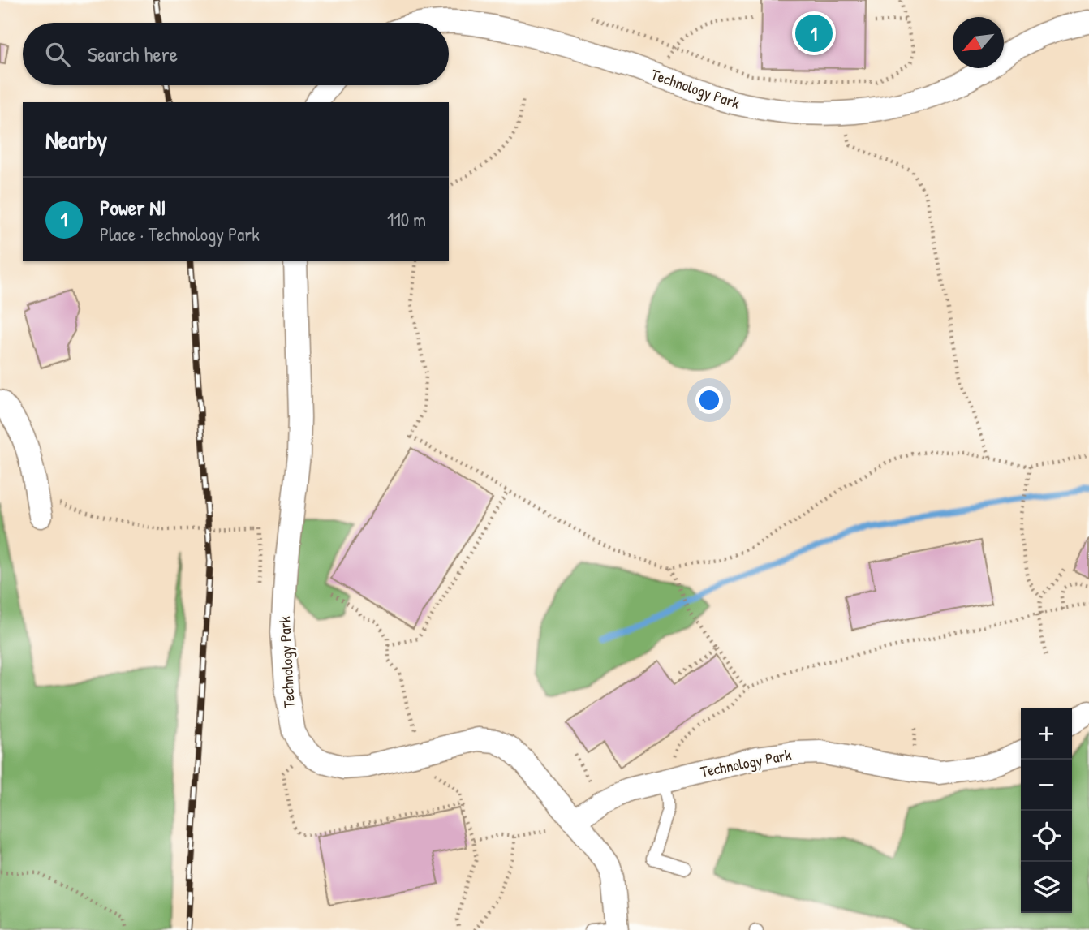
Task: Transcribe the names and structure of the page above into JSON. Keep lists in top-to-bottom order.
{
  "streets": {
    "street": ["Technology Park"]
  },
  "north": "bottom left",
  "page": {
    "pins": "1",
    "search": "Search here",
    "heading": "Nearby",
    "list": [
      {
        "mark": "1",
        "name": "Power NI",
        "note": "Place · Technology Park",
        "value": "110 m"
      }
    ],
    "map_buttons": ["+", "−"]
  }
}
